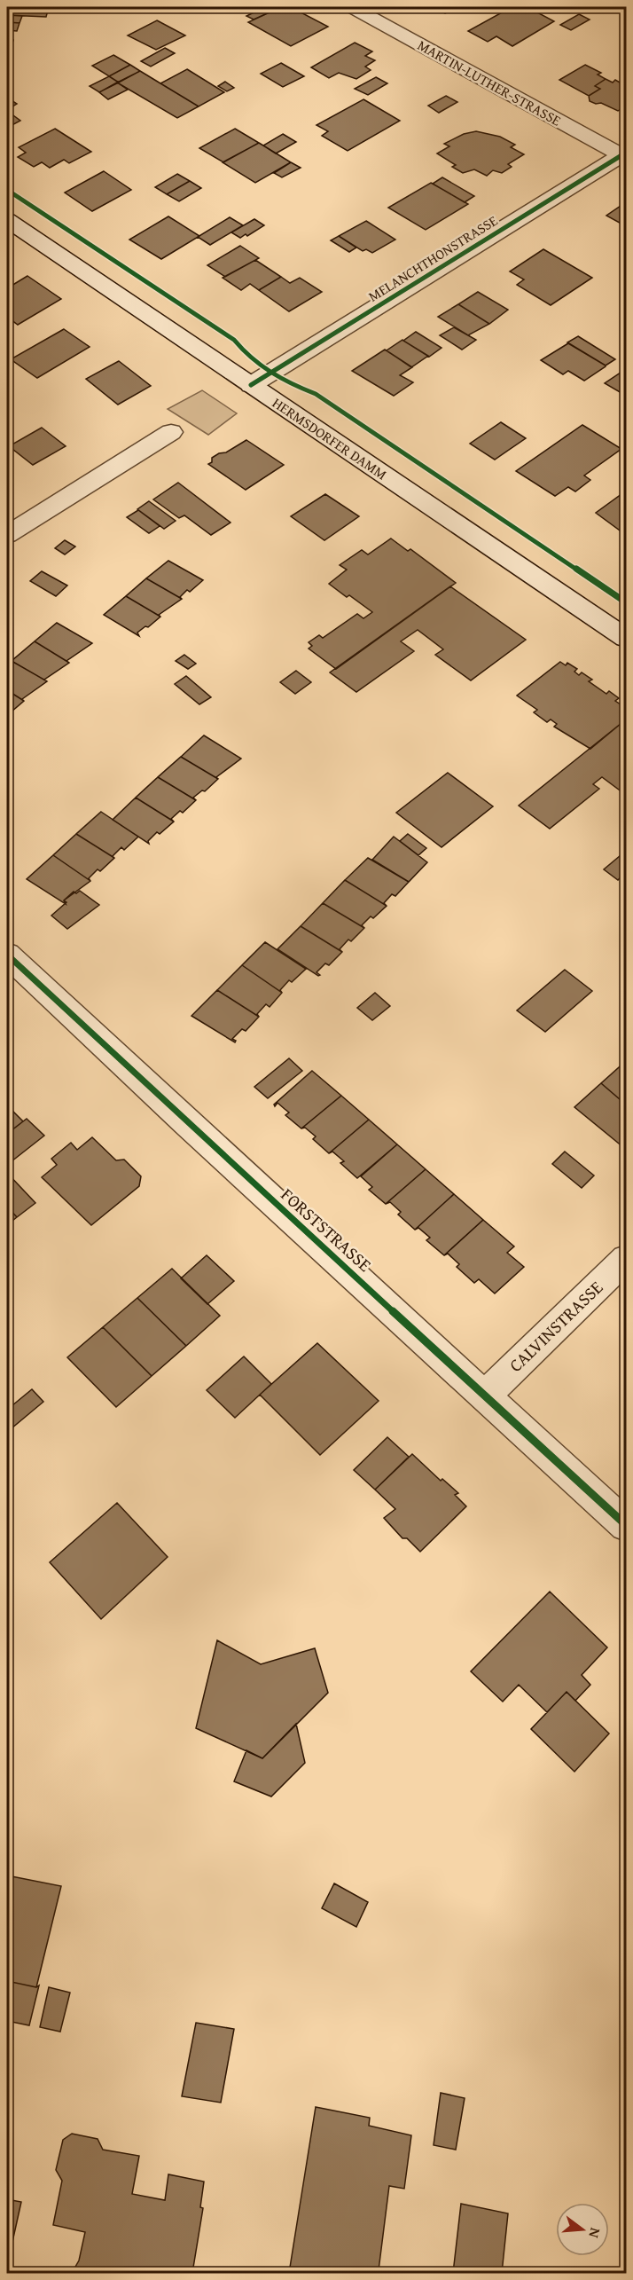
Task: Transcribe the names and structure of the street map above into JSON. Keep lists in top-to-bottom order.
{
  "streets": {
    "street": [
      "MARTIN-LUTHER-STRASSE",
      "MELANCHTHONSTRASSE",
      "HERMSDORFER DAMM",
      "FORSTSTRASSE",
      "CALVINSTRASSE"
    ]
  },
  "crossings": [
    ["MARTIN-LUTHER-STRASSE", "MELANCHTHONSTRASSE"],
    ["MELANCHTHONSTRASSE", "HERMSDORFER DAMM"],
    ["FORSTSTRASSE", "CALVINSTRASSE"]
  ],
  "north": "right"
}
